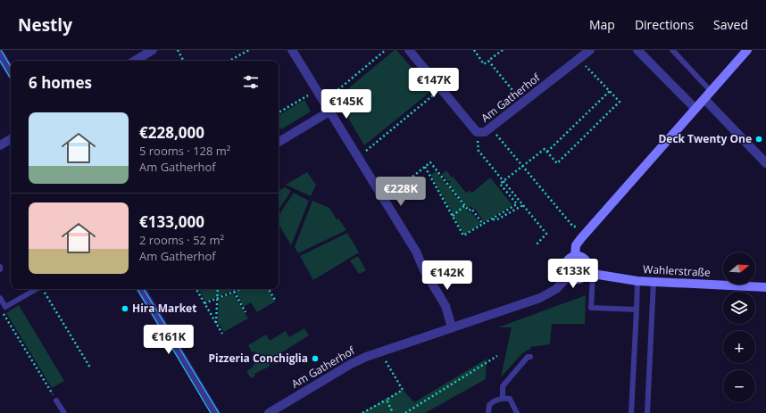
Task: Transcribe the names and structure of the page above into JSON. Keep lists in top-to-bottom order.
{
  "streets": {
    "street": ["Am Gatherhof", "Wahlerstraße"]
  },
  "crossings": [
    ["Am Gatherhof", "Wahlerstraße"]
  ],
  "places": ["Deck Twenty One", "Hira Market", "Pizzeria Conchiglia"],
  "north": "right",
  "page": {
    "header": "Nestly",
    "nav": ["Map", "Directions", "Saved"],
    "heading": "6 homes",
    "price": [
      "€147K",
      "€145K",
      "€228K",
      "€133K",
      "€142K",
      "€161K"
    ],
    "list": [
      {
        "name": "€228,000",
        "note": "5 rooms · 128 m² · Am Gatherhof"
      },
      {
        "name": "€133,000",
        "note": "2 rooms · 52 m² · Am Gatherhof"
      }
    ],
    "map_buttons": ["+", "−"]
  }
}
